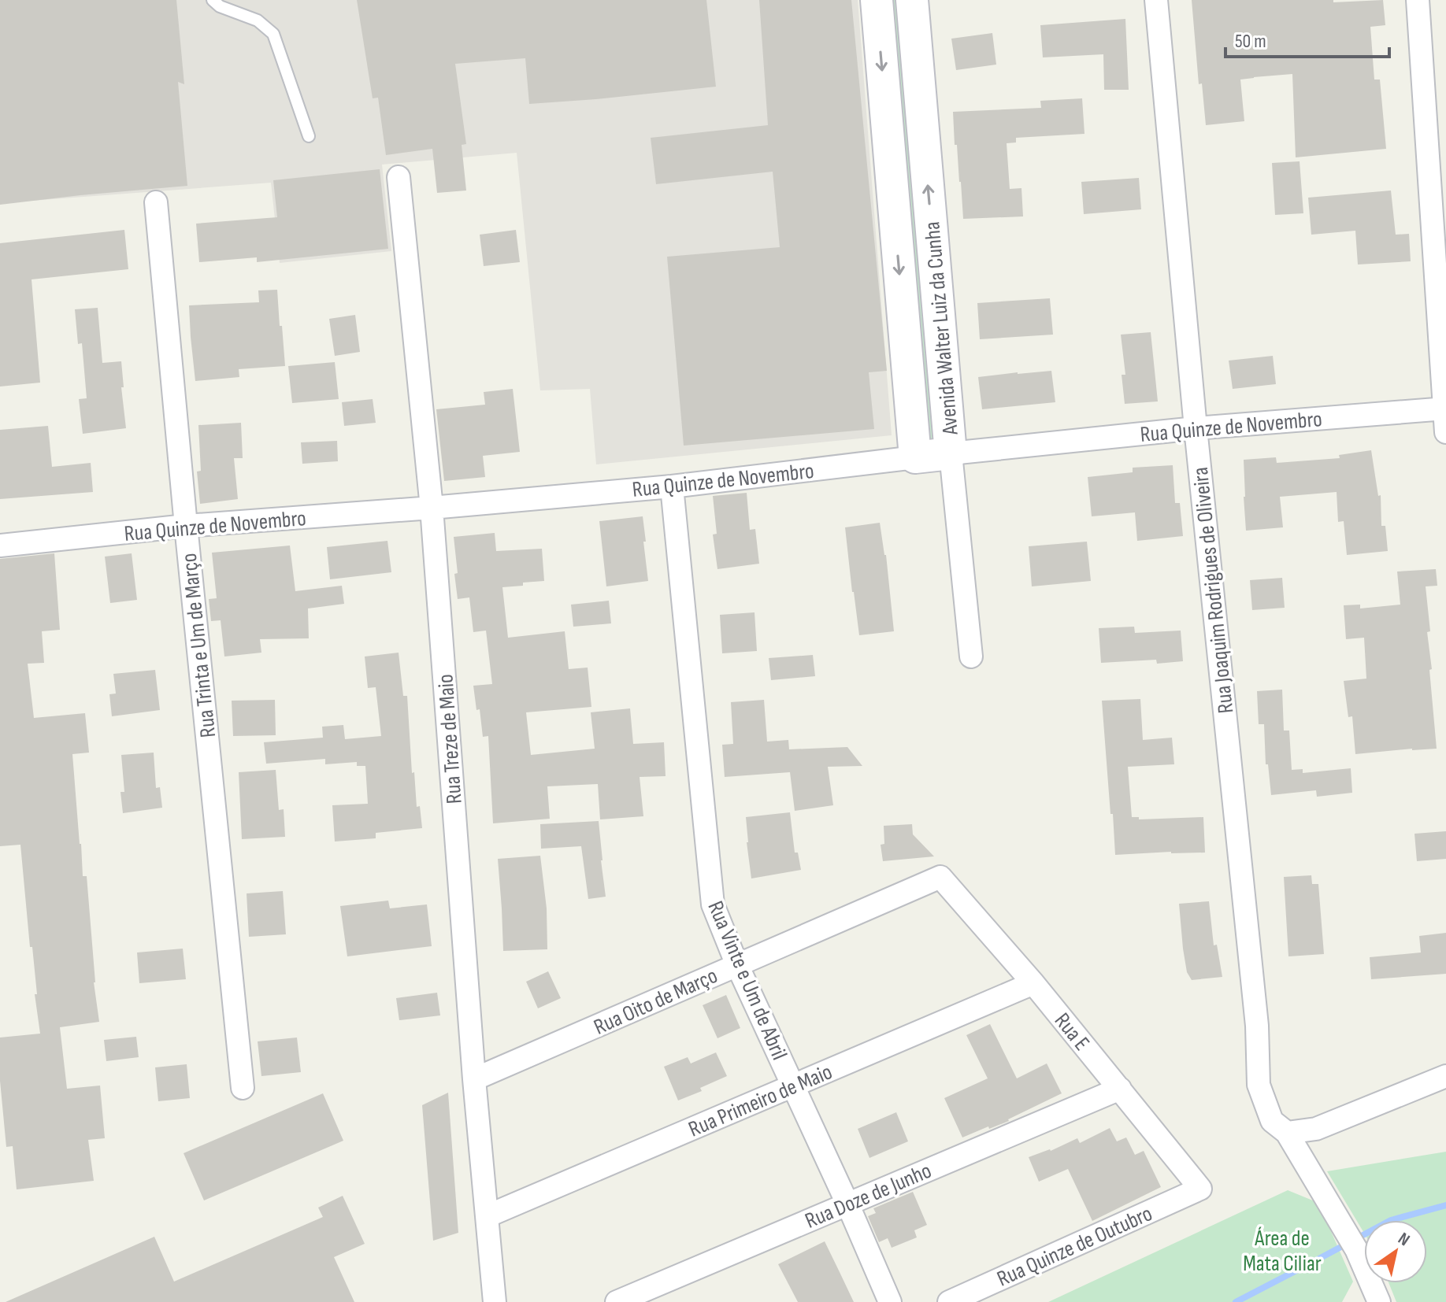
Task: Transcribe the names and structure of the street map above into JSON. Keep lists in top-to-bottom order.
{
  "streets": {
    "street": [
      "Avenida Walter Luiz da Cunha",
      "Rua Quinze de Novembro",
      "Rua Joaquim Rodrigues de Oliveira",
      "Rua Trinta e Um de Março",
      "Rua Treze de Maio",
      "Rua Vinte e Um de Abril",
      "Rua Oito de Março",
      "Rua E",
      "Rua Primeiro de Maio",
      "Rua Doze de Junho",
      "Rua Quinze de Outubro"
    ]
  },
  "crossings": [
    ["Avenida Walter Luiz da Cunha", "Rua Quinze de Novembro"],
    ["Rua Quinze de Novembro", "Rua Joaquim Rodrigues de Oliveira"],
    ["Rua Quinze de Novembro", "Rua Trinta e Um de Março"],
    ["Rua Quinze de Novembro", "Rua Treze de Maio"],
    ["Rua Quinze de Novembro", "Rua Vinte e Um de Abril"],
    ["Rua Treze de Maio", "Rua Oito de Março"],
    ["Rua Treze de Maio", "Rua Primeiro de Maio"],
    ["Rua Vinte e Um de Abril", "Rua Oito de Março"],
    ["Rua Vinte e Um de Abril", "Rua Primeiro de Maio"],
    ["Rua Vinte e Um de Abril", "Rua Doze de Junho"],
    ["Rua Oito de Março", "Rua E"],
    ["Rua E", "Rua Primeiro de Maio"],
    ["Rua E", "Rua Doze de Junho"],
    ["Rua E", "Rua Quinze de Outubro"]
  ],
  "parks": ["Área de Mata Ciliar"],
  "scale_bar": "50 m",
  "north": "top right"
}
